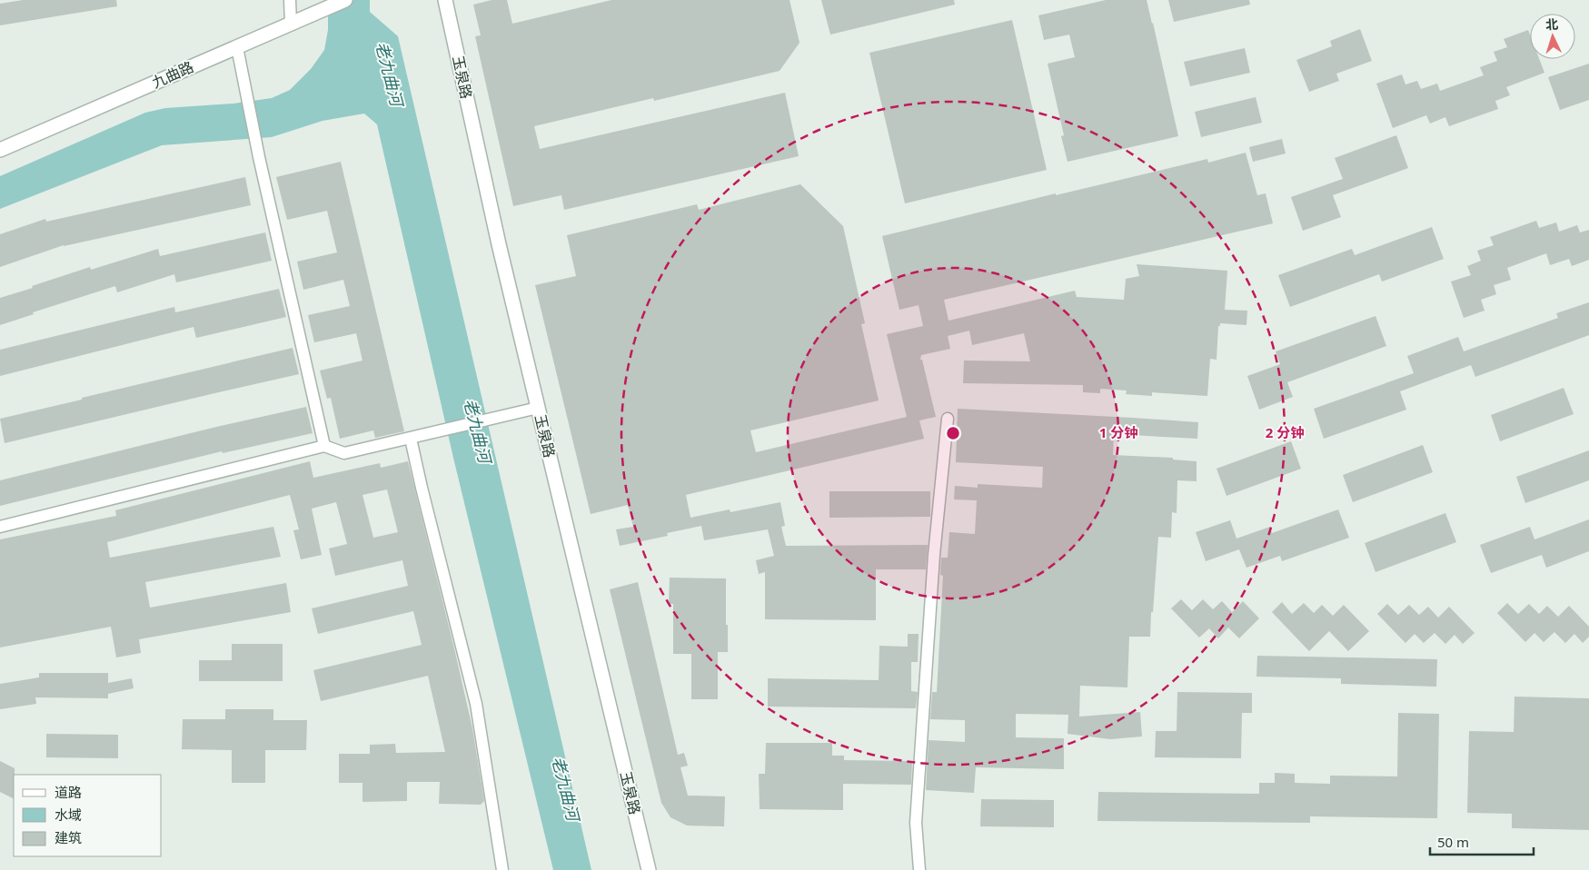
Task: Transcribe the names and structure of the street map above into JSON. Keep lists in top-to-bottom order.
{
  "streets": {
    "street": ["九曲路", "玉泉路"]
  },
  "water": ["老九曲河"],
  "legend": ["道路", "水域", "建筑"],
  "scale_bar": "50 m",
  "north": "top",
  "rings": ["1 分钟", "2 分钟"]
}
